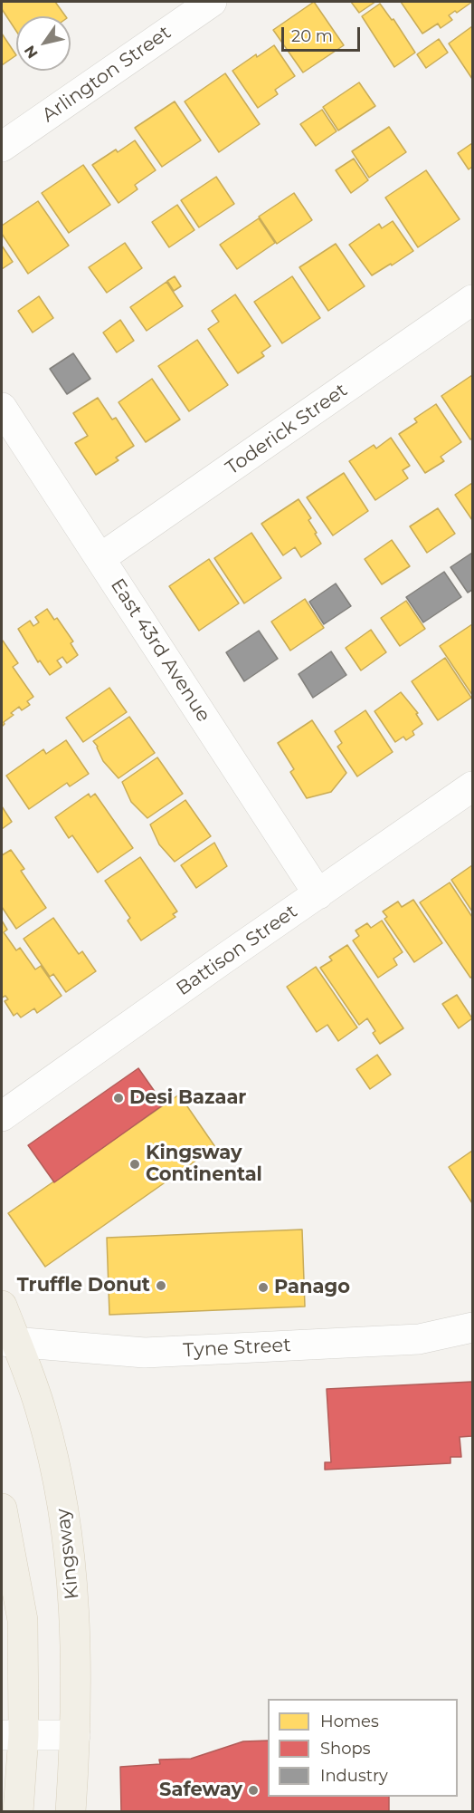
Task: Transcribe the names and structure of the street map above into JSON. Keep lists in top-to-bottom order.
{
  "streets": {
    "main road": ["Kingsway"],
    "street": [
      "Arlington Street",
      "Toderick Street",
      "East 43rd Avenue",
      "Battison Street",
      "Tyne Street"
    ]
  },
  "crossings": [
    ["Toderick Street", "East 43rd Avenue"],
    ["East 43rd Avenue", "Battison Street"],
    ["Tyne Street", "Kingsway"]
  ],
  "places": [
    "Desi Bazaar",
    "Kingsway Continental",
    "Truffle Donut",
    "Panago",
    "Safeway"
  ],
  "legend": ["Homes", "Shops", "Industry"],
  "scale_bar": "20 m",
  "north": "bottom left"
}
